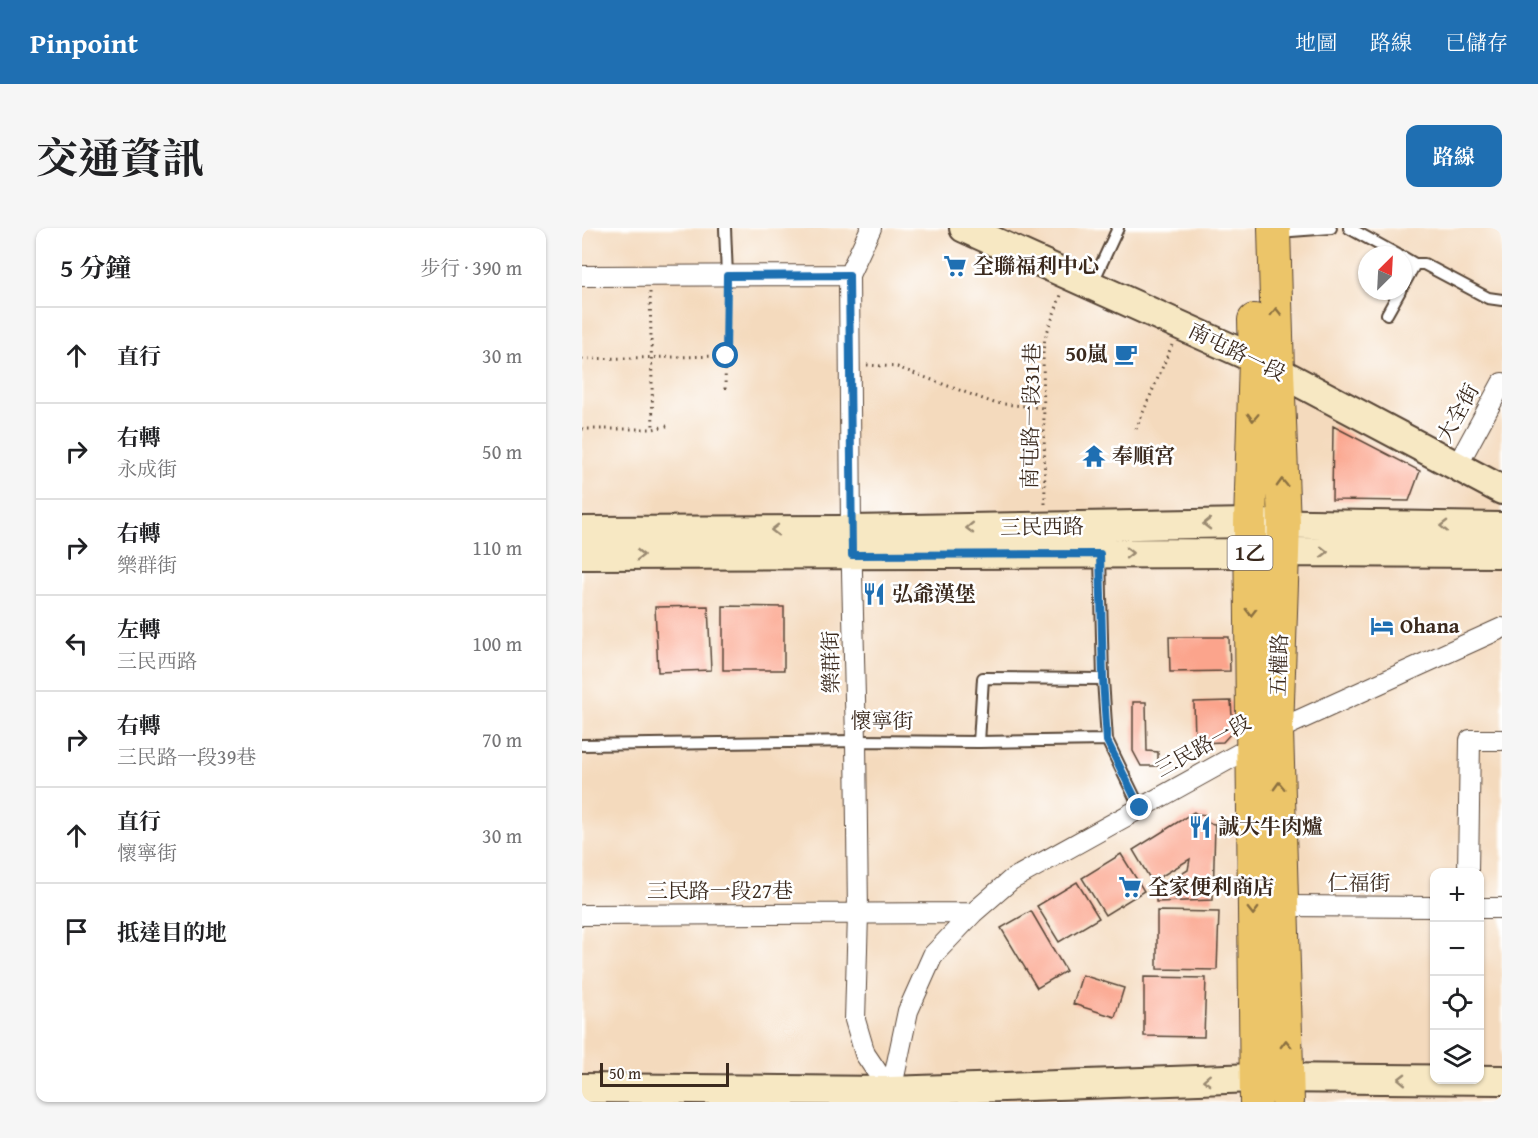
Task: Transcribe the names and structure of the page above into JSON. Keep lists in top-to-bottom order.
{
  "streets": {
    "main road": ["1乙", "五權路"],
    "street": [
      "南屯路一段",
      "大全街",
      "三民西路",
      "樂群街",
      "三民路一段",
      "仁福街",
      "三民路一段27巷"
    ],
    "lane": ["懷寧街"],
    "path": ["南屯路一段31巷"]
  },
  "crossings": [
    ["南屯路一段", "大全街"],
    ["南屯路一段", "南屯路一段31巷"],
    ["南屯路一段", "五權路"],
    ["南屯路一段31巷", "三民西路"],
    ["三民西路", "樂群街"],
    ["三民西路", "五權路"],
    ["樂群街", "懷寧街"],
    ["樂群街", "三民路一段"],
    ["樂群街", "三民路一段27巷"],
    ["五權路", "三民路一段"],
    ["五權路", "仁福街"]
  ],
  "places": {
    "supermarket": ["全聯福利中心", "全家便利商店"],
    "cafe": ["50嵐"],
    "temple": ["奉順宮"],
    "restaurant": ["弘爺漢堡", "誠大牛肉爐"],
    "hotel": ["Ohana"]
  },
  "scale_bar": "50 m",
  "north": "top right",
  "page": {
    "header": "Pinpoint",
    "nav": ["地圖", "路線", "已儲存"],
    "title": "交通資訊",
    "buttons": "路線",
    "heading": ["5 分鐘", "步行 · 390 m"],
    "list": [
      ["直行", "30 m"],
      ["右轉", "永成街", "50 m"],
      ["右轉", "樂群街", "110 m"],
      ["左轉", "三民西路", "100 m"],
      ["右轉", "三民路一段39巷", "70 m"],
      ["直行", "懷寧街", "30 m"],
      "抵達目的地"
    ],
    "map_buttons": ["+", "−"],
    "scale": "50 m"
  }
}
